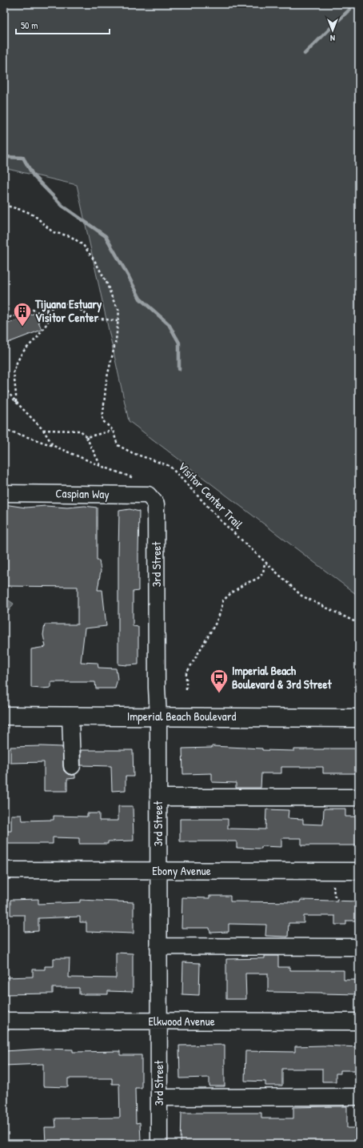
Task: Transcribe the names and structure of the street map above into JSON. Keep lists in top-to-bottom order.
{
  "streets": {
    "main road": ["Imperial Beach Boulevard"],
    "street": [
      "Caspian Way",
      "3rd Street",
      "Ebony Avenue",
      "Elkwood Avenue"
    ],
    "path": ["Visitor Center Trail"]
  },
  "crossings": [
    ["Caspian Way", "3rd Street"],
    ["3rd Street", "Imperial Beach Boulevard"],
    ["3rd Street", "Ebony Avenue"],
    ["3rd Street", "Elkwood Avenue"]
  ],
  "places": {
    "building": ["Tijuana Estuary Visitor Center"],
    "bus stop": ["Imperial Beach Boulevard & 3rd Street"]
  },
  "scale_bar": "50 m",
  "north": "bottom"
}
